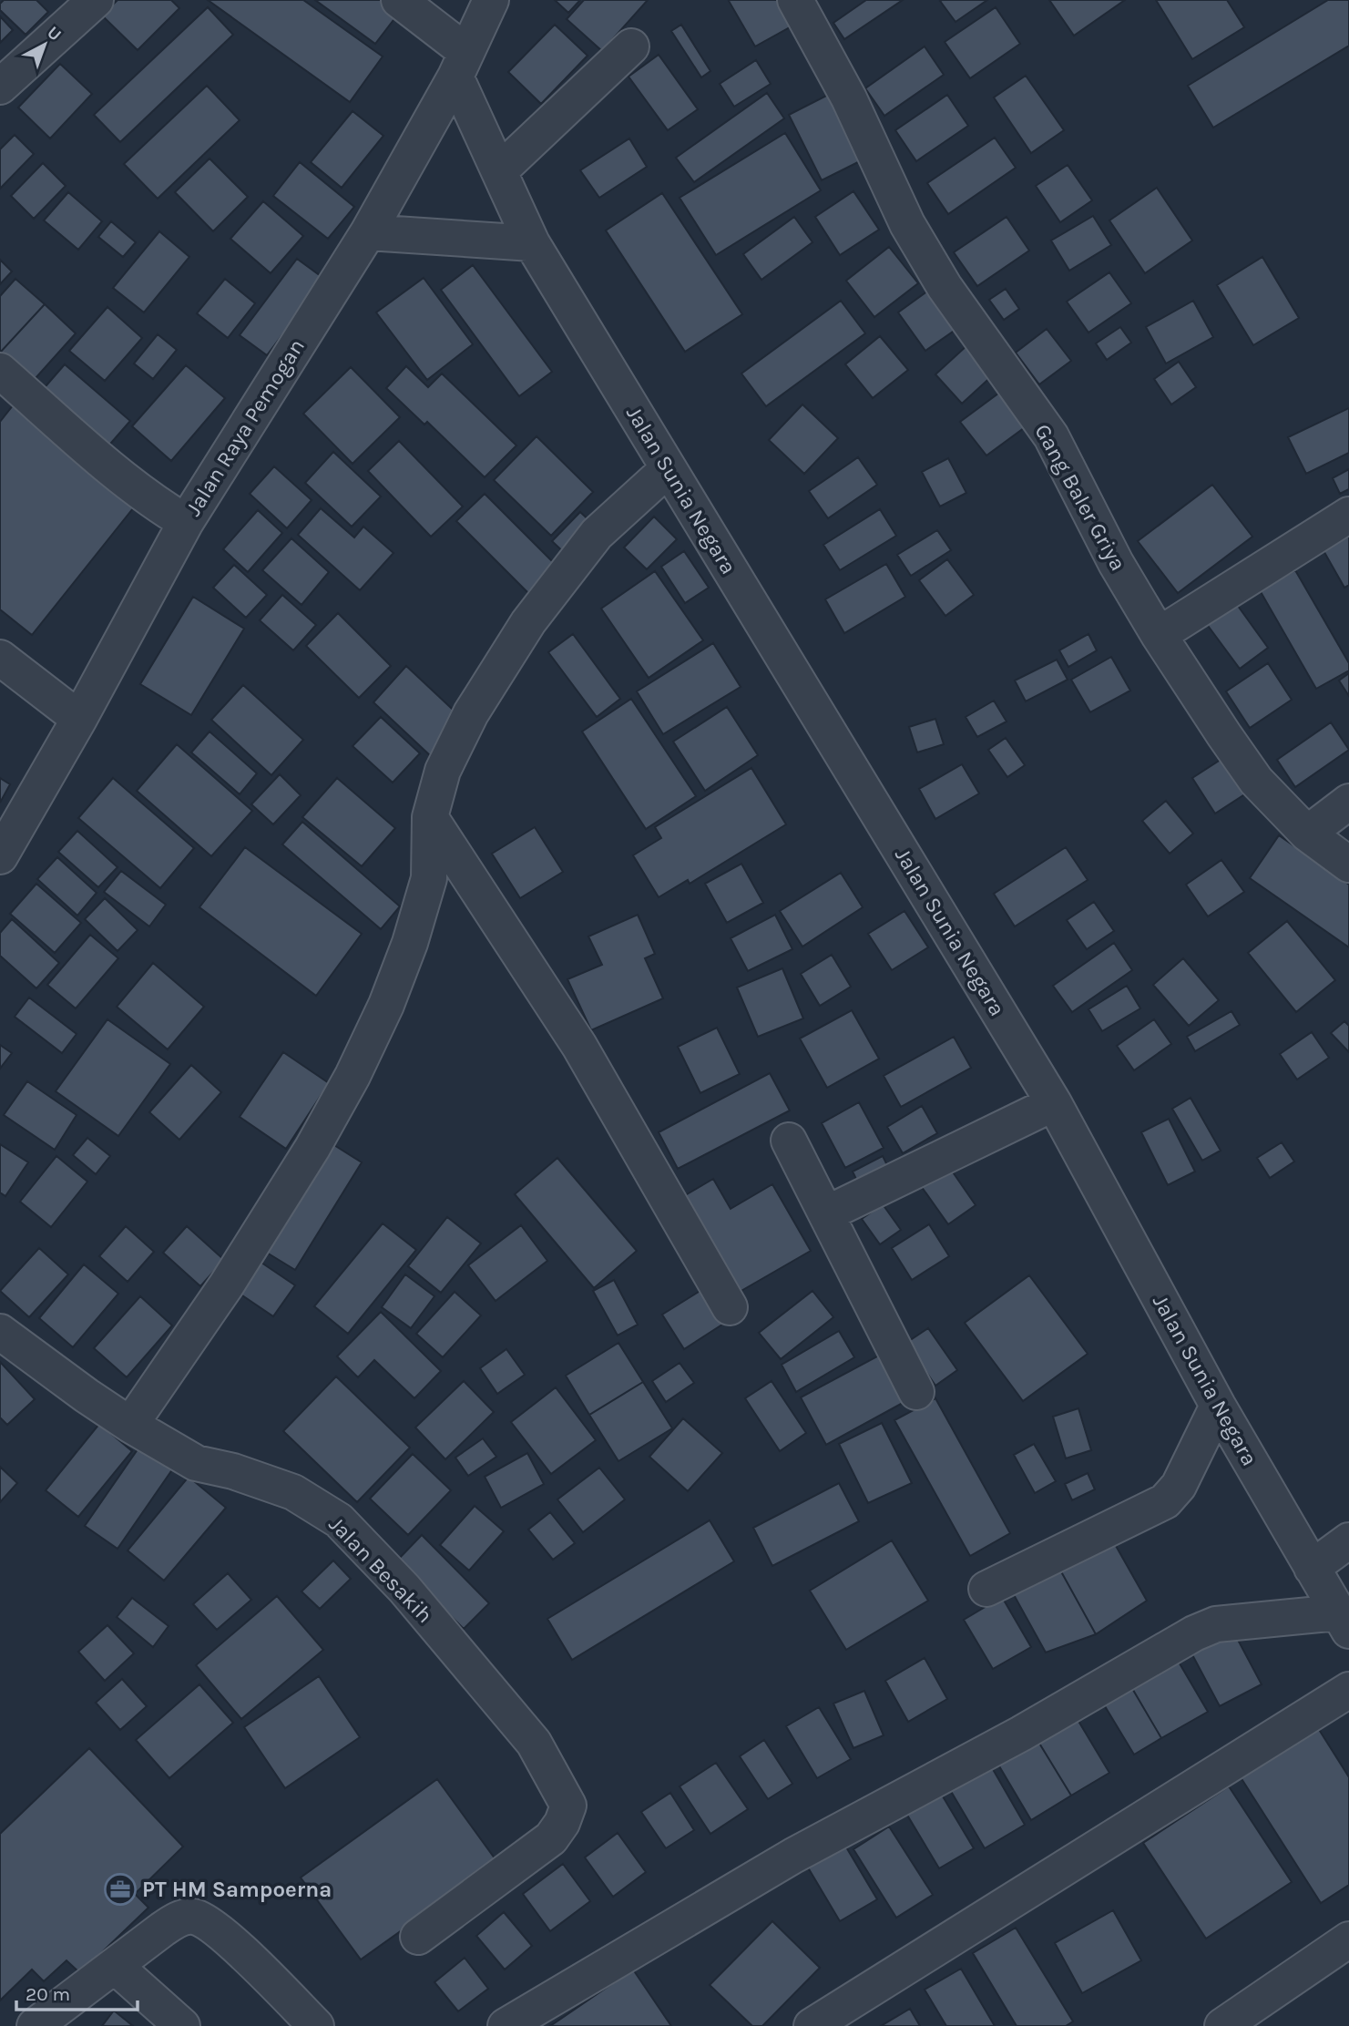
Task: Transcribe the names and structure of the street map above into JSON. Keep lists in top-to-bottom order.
{
  "streets": {
    "street": [
      "Jalan Raya Pemogan",
      "Jalan Sunia Negara",
      "Gang Baler Griya",
      "Jalan Besakih"
    ]
  },
  "crossings": [
    ["Jalan Raya Pemogan", "Jalan Sunia Negara"]
  ],
  "places": {
    "office": ["PT HM Sampoerna"]
  },
  "scale_bar": "20 m",
  "north": "top right"
}
